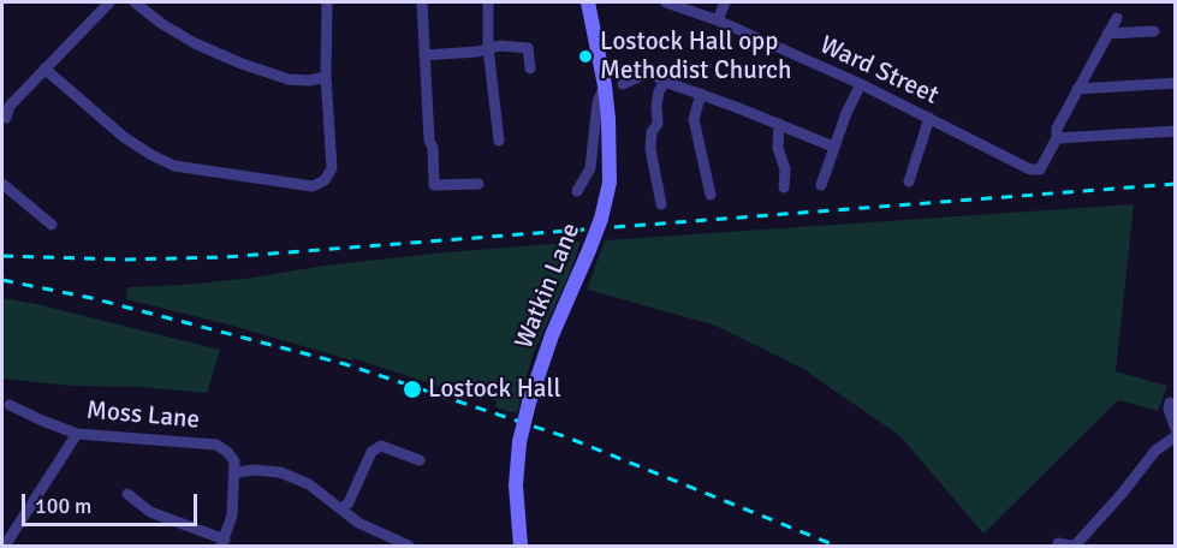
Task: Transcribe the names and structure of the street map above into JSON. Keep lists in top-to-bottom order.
{
  "streets": {
    "main road": ["Watkin Lane"],
    "street": ["Ward Street", "Moss Lane"]
  },
  "places": ["Lostock Hall opp Methodist Church", "Lostock Hall"],
  "scale_bar": "100 m"
}
